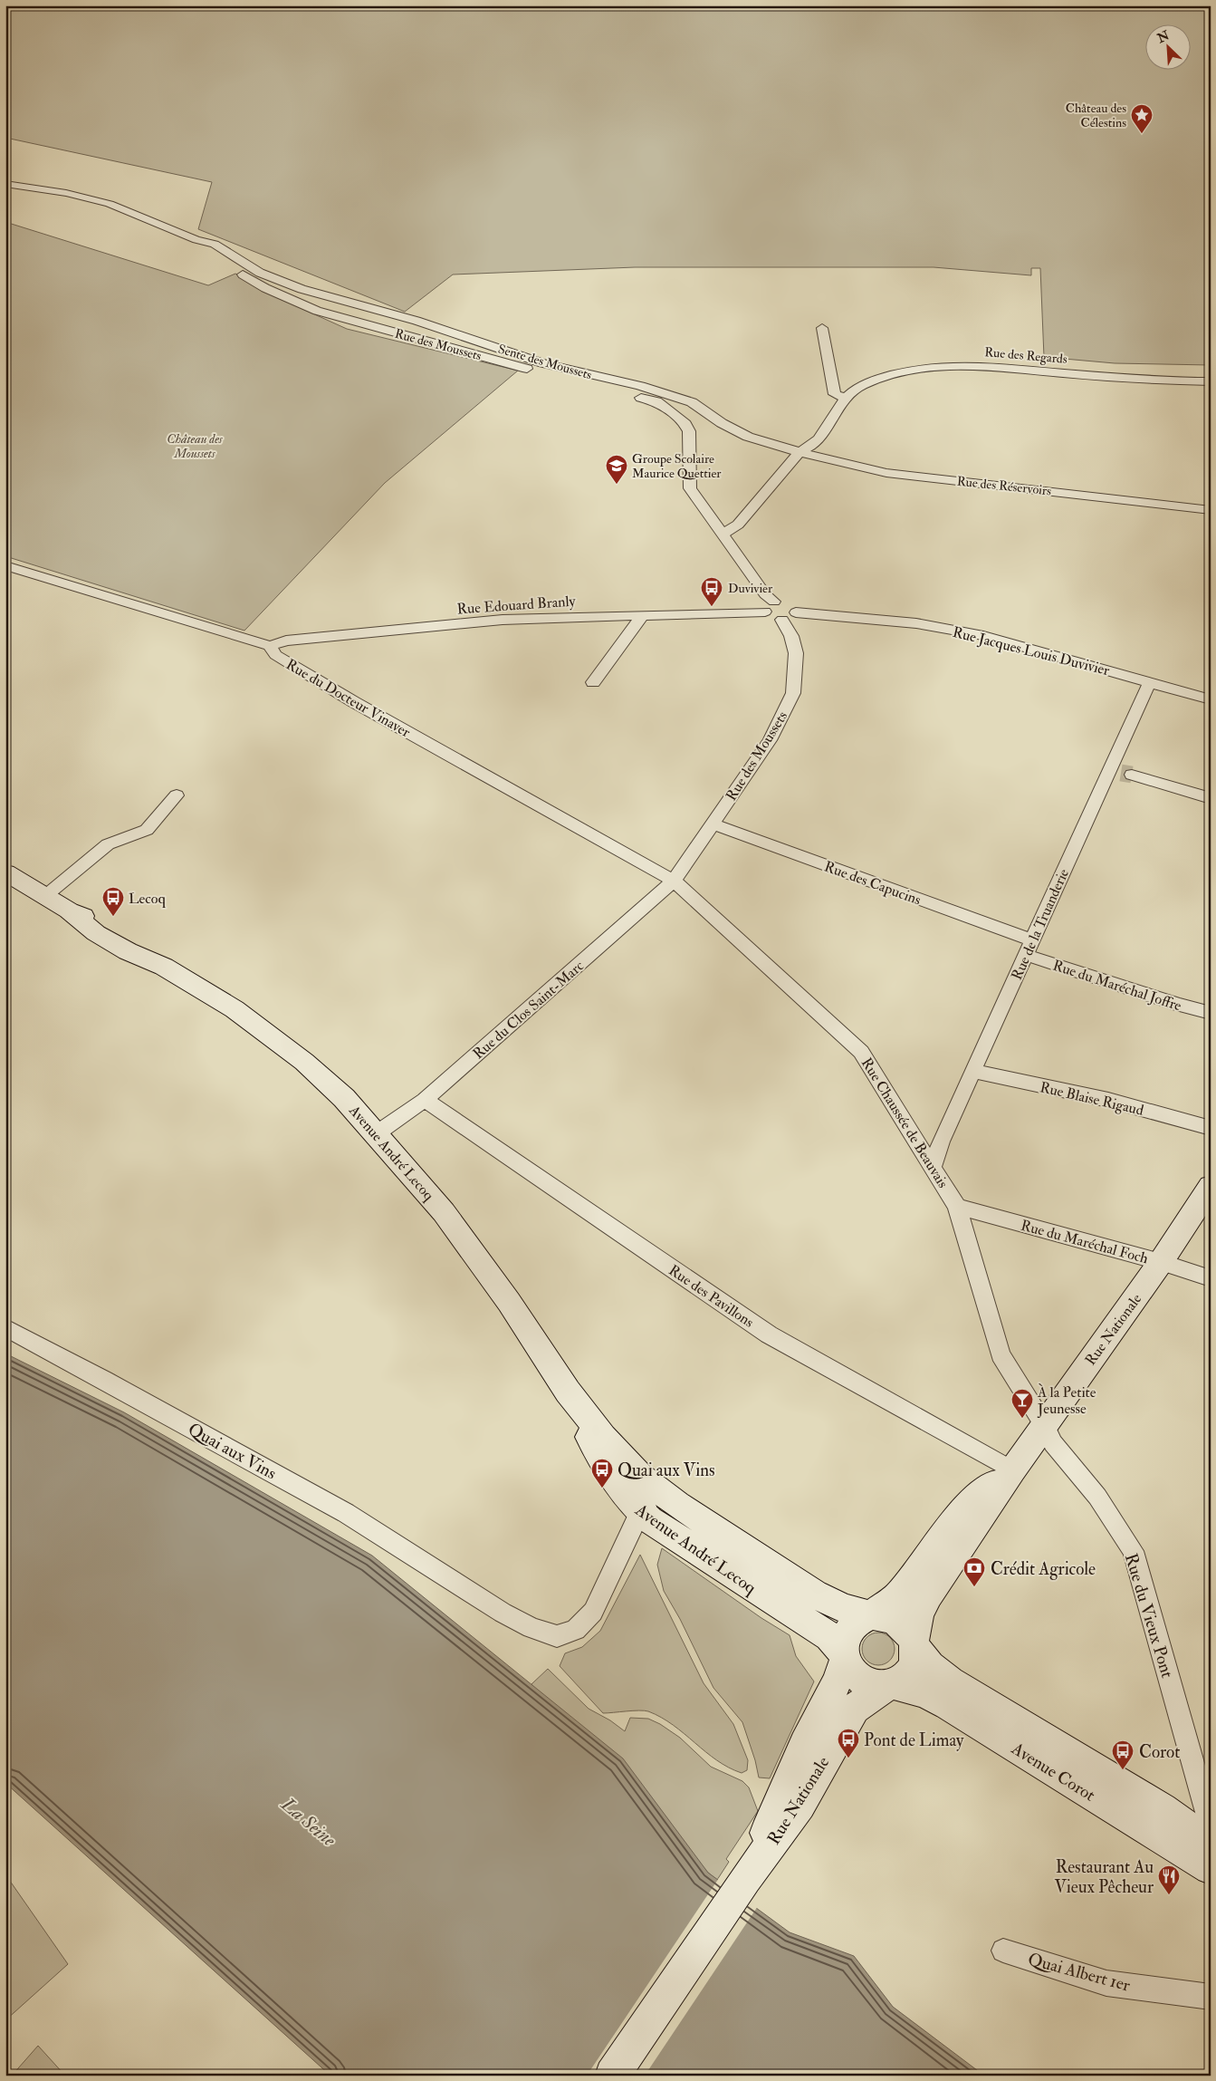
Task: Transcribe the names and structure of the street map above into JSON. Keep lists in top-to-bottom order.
{
  "streets": {
    "main road": ["Avenue André Lecoq", "Rue Nationale", "Avenue Corot"],
    "street": [
      "Rue des Moussets",
      "Rue des Regards",
      "Sente des Moussets",
      "Rue des Réservoirs",
      "Rue Edouard Branly",
      "Rue Jacques Louis Duvivier",
      "Rue du Docteur Vinaver",
      "Rue des Capucins",
      "Rue de la Truanderie",
      "Rue du Maréchal Joffre",
      "Rue du Clos Saint-Marc",
      "Rue Blaise Rigaud",
      "Rue Chaussée de Beauvais",
      "Rue du Maréchal Foch",
      "Rue des Pavillons",
      "Quai aux Vins",
      "Rue du Vieux Pont",
      "Quai Albert 1er"
    ]
  },
  "crossings": [
    ["Rue des Moussets", "Rue des Regards"],
    ["Rue des Moussets", "Sente des Moussets"],
    ["Rue des Moussets", "Rue Edouard Branly"],
    ["Rue des Moussets", "Rue Jacques Louis Duvivier"],
    ["Rue des Moussets", "Rue du Docteur Vinaver"],
    ["Rue des Moussets", "Rue des Capucins"],
    ["Rue des Moussets", "Rue du Clos Saint-Marc"],
    ["Rue des Moussets", "Rue Chaussée de Beauvais"],
    ["Rue des Regards", "Sente des Moussets"],
    ["Rue des Regards", "Rue des Réservoirs"],
    ["Sente des Moussets", "Rue des Réservoirs"],
    ["Rue Edouard Branly", "Rue Jacques Louis Duvivier"],
    ["Rue Edouard Branly", "Rue du Docteur Vinaver"],
    ["Rue Jacques Louis Duvivier", "Rue de la Truanderie"],
    ["Rue du Docteur Vinaver", "Rue du Clos Saint-Marc"],
    ["Rue du Docteur Vinaver", "Rue Chaussée de Beauvais"],
    ["Rue des Capucins", "Rue de la Truanderie"],
    ["Rue des Capucins", "Rue du Maréchal Joffre"],
    ["Rue de la Truanderie", "Rue du Maréchal Joffre"],
    ["Rue de la Truanderie", "Rue Blaise Rigaud"],
    ["Rue de la Truanderie", "Rue Chaussée de Beauvais"],
    ["Rue du Clos Saint-Marc", "Rue Chaussée de Beauvais"],
    ["Rue du Clos Saint-Marc", "Avenue André Lecoq"],
    ["Rue du Clos Saint-Marc", "Rue des Pavillons"],
    ["Rue Chaussée de Beauvais", "Rue du Maréchal Foch"],
    ["Rue Chaussée de Beauvais", "Rue Nationale"],
    ["Rue Chaussée de Beauvais", "Rue du Vieux Pont"],
    ["Avenue André Lecoq", "Rue Nationale"],
    ["Avenue André Lecoq", "Quai aux Vins"],
    ["Avenue André Lecoq", "Avenue Corot"],
    ["Rue du Maréchal Foch", "Rue Nationale"],
    ["Rue des Pavillons", "Rue Nationale"],
    ["Rue Nationale", "Rue du Vieux Pont"],
    ["Rue Nationale", "Avenue Corot"],
    ["Rue du Vieux Pont", "Avenue Corot"]
  ],
  "water": ["La Seine"],
  "parks": ["Château des Moussets"],
  "places": {
    "place": ["Château des Célestins"],
    "school or university": ["Groupe Scolaire Maurice Quettier"],
    "bus stop": [
      "Duvivier",
      "Lecoq",
      "Quai aux Vins",
      "Pont de Limay",
      "Corot"
    ],
    "bar": ["À la Petite Jeunesse"],
    "bank": ["Crédit Agricole"],
    "restaurant": ["Restaurant Au Vieux Pêcheur"]
  },
  "north": "top left"
}
